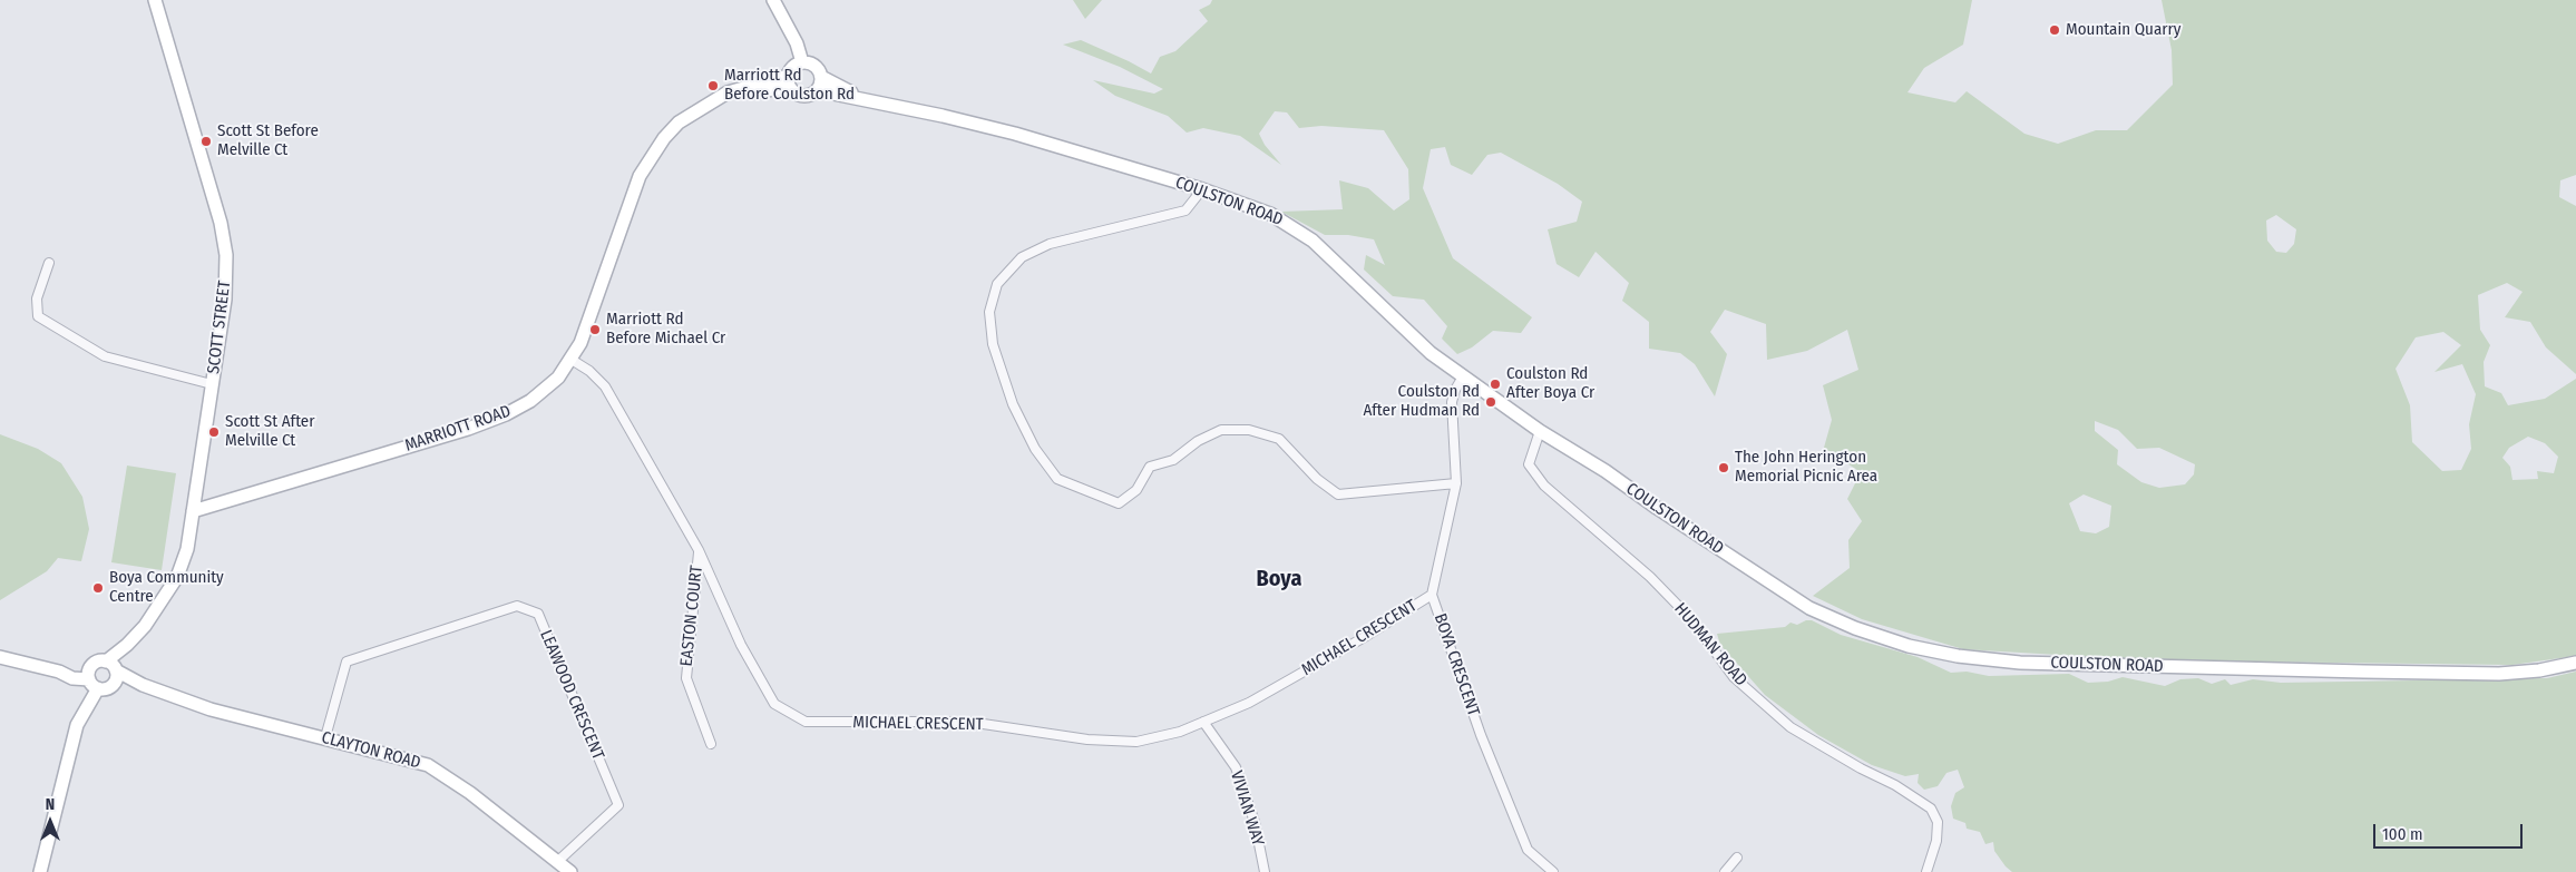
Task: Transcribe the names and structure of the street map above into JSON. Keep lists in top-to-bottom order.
{
  "streets": {
    "street": [
      "COULSTON ROAD",
      "SCOTT STREET",
      "MARRIOTT ROAD",
      "EASTON COURT",
      "MICHAEL CRESCENT",
      "HUDMAN ROAD",
      "BOYA CRESCENT",
      "LEAWOOD CRESCENT",
      "CLAYTON ROAD",
      "VIVIAN WAY"
    ]
  },
  "crossings": [
    ["COULSTON ROAD", "MARRIOTT ROAD"],
    ["COULSTON ROAD", "HUDMAN ROAD"],
    ["COULSTON ROAD", "BOYA CRESCENT"],
    ["SCOTT STREET", "MARRIOTT ROAD"],
    ["SCOTT STREET", "CLAYTON ROAD"],
    ["MARRIOTT ROAD", "MICHAEL CRESCENT"],
    ["EASTON COURT", "MICHAEL CRESCENT"],
    ["MICHAEL CRESCENT", "BOYA CRESCENT"],
    ["MICHAEL CRESCENT", "VIVIAN WAY"],
    ["LEAWOOD CRESCENT", "CLAYTON ROAD"]
  ],
  "districts": ["Boya"],
  "places": [
    "Mountain Quarry",
    "Marriott Rd Before Coulston Rd",
    "Scott St Before Melville Ct",
    "Marriott Rd Before Michael Cr",
    "Coulston Rd After Boya Cr",
    "Coulston Rd After Hudman Rd",
    "Scott St After Melville Ct",
    "The John Herington Memorial Picnic Area",
    "Boya Community Centre"
  ],
  "scale_bar": "100 m",
  "north": "top"
}
